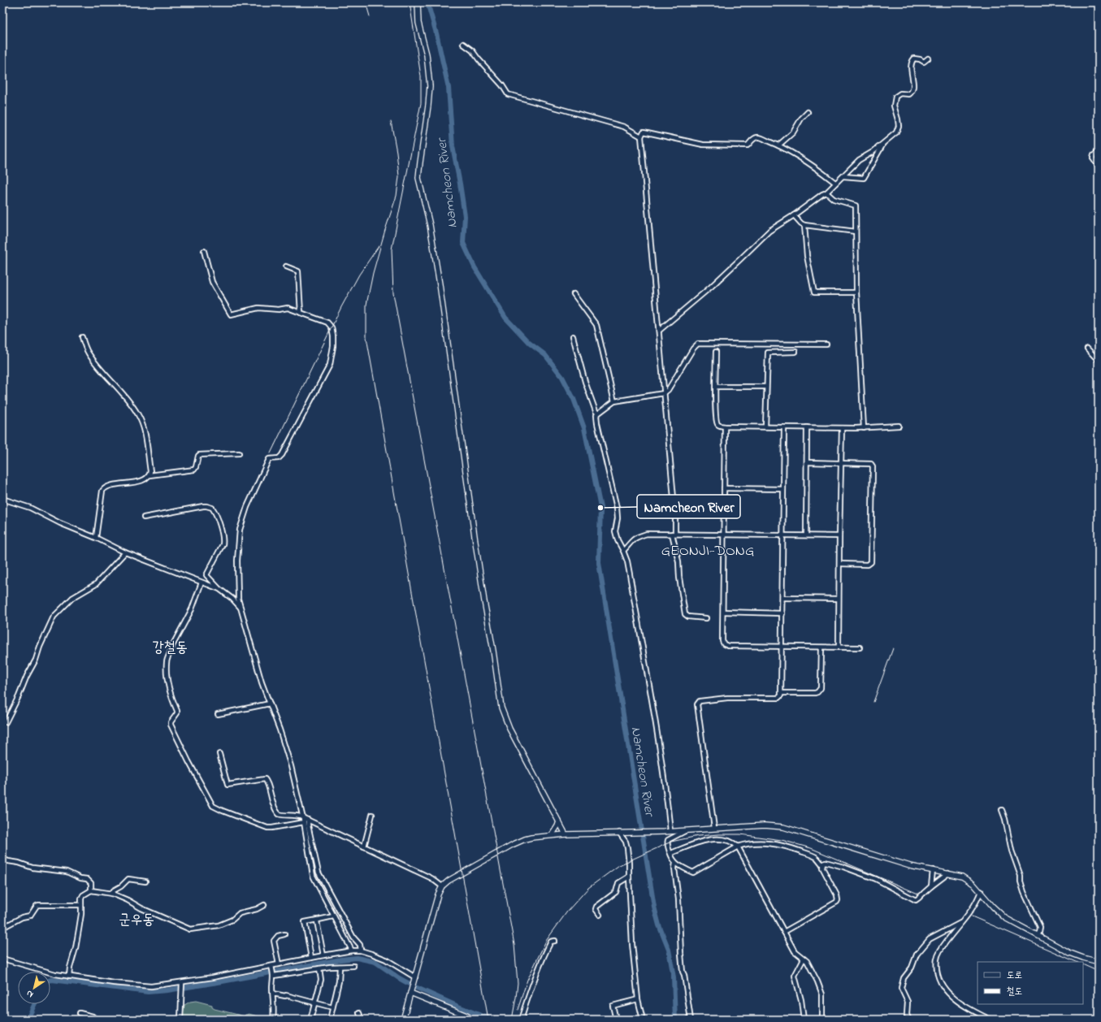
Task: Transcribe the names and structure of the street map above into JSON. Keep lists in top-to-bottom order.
{
  "districts": ["GEONJI-DONG", "강철동", "군우동"],
  "water": ["Namcheon River"],
  "places": ["Namcheon River"],
  "legend": ["도로", "철도"],
  "north": "bottom left"
}
